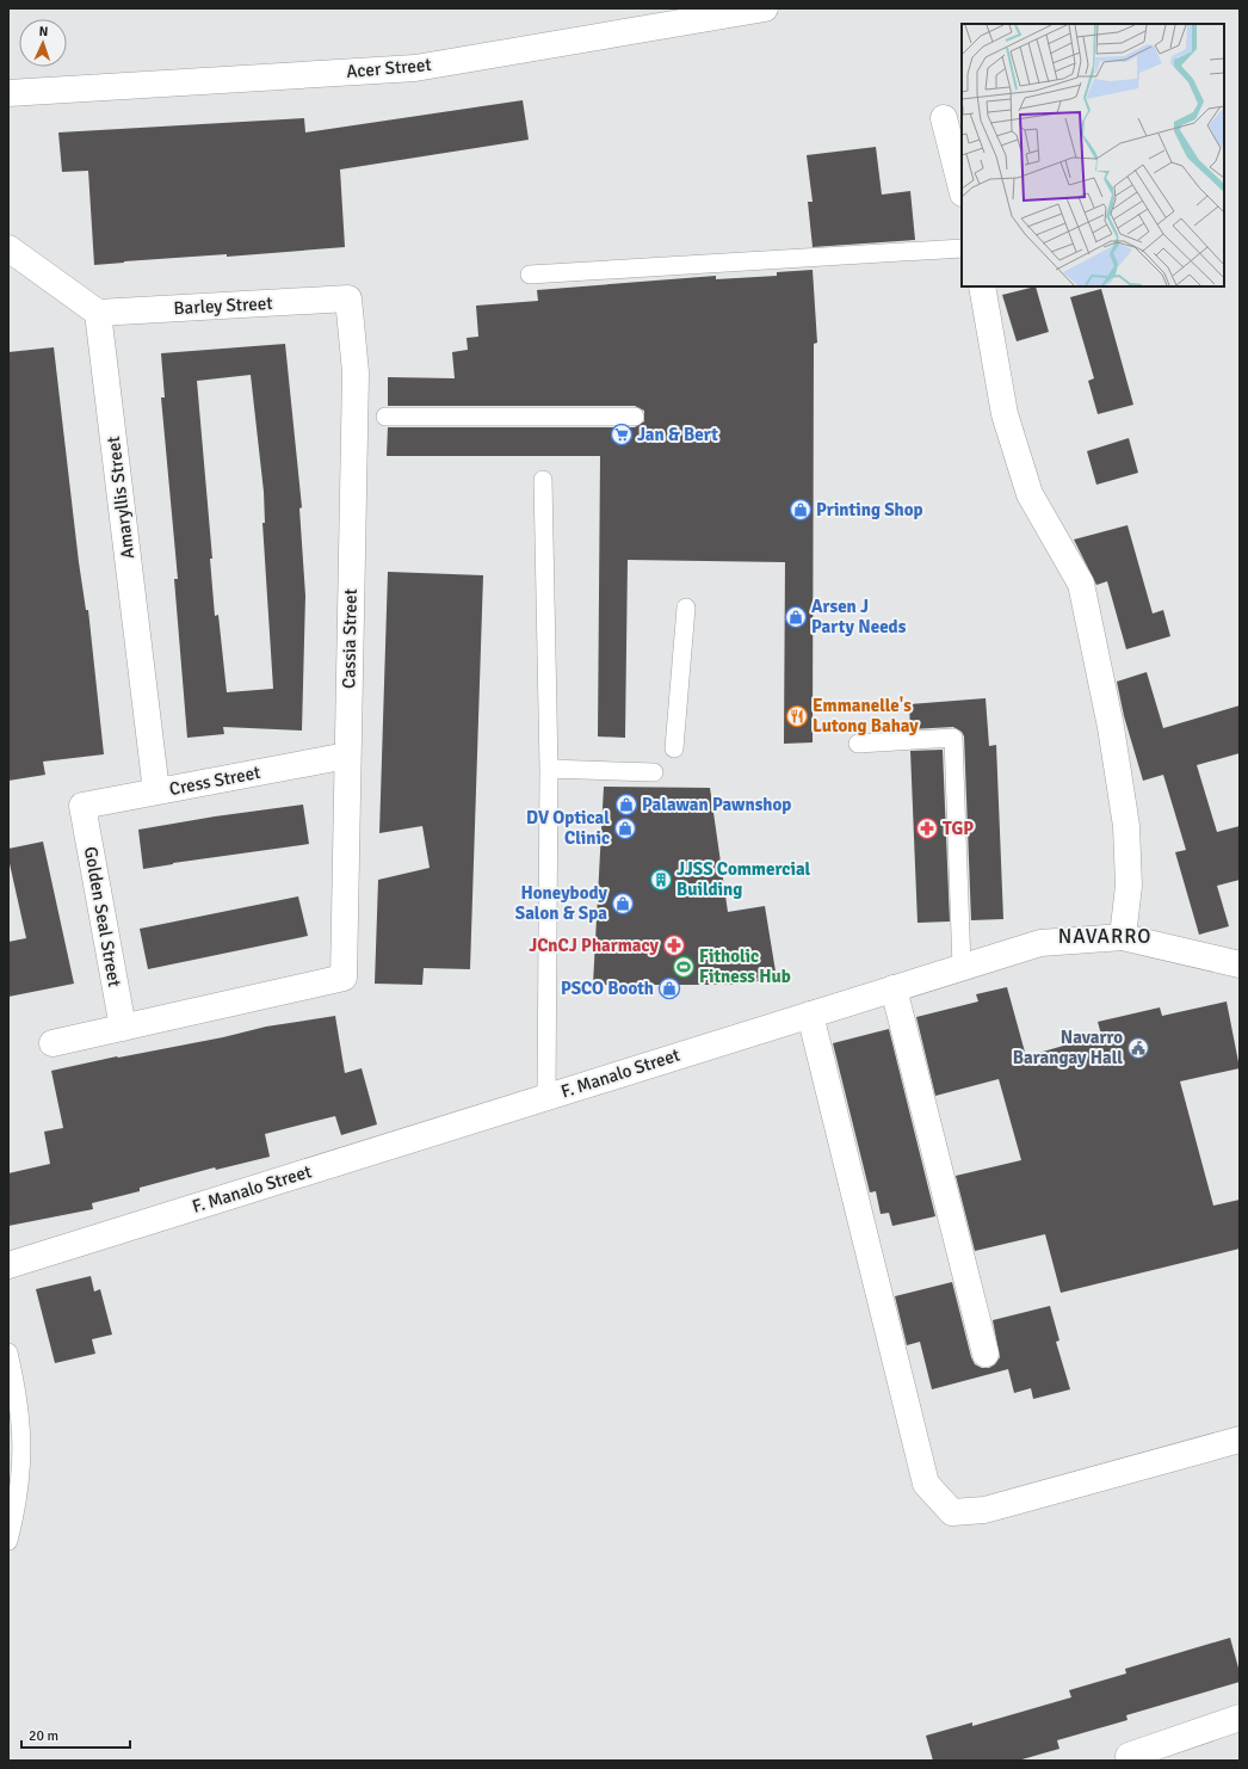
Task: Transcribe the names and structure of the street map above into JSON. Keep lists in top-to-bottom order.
{
  "streets": {
    "street": [
      "Acer Street",
      "Barley Street",
      "Amaryllis Street",
      "Cassia Street",
      "Cress Street",
      "Golden Seal Street",
      "F. Manalo Street"
    ]
  },
  "crossings": [
    ["Barley Street", "Amaryllis Street"],
    ["Barley Street", "Cassia Street"],
    ["Amaryllis Street", "Cress Street"],
    ["Cassia Street", "Cress Street"],
    ["Cassia Street", "Golden Seal Street"],
    ["Cress Street", "Golden Seal Street"]
  ],
  "districts": ["NAVARRO"],
  "places": {
    "supermarket": ["Jan & Bert"],
    "shop": [
      "Printing Shop",
      "Arsen J Party Needs",
      "Palawan Pawnshop",
      "DV Optical Clinic",
      "Honeybody Salon & Spa",
      "PSCO Booth"
    ],
    "restaurant": ["Emmanelle's Lutong Bahay"],
    "pharmacy": ["TGP", "JCnCJ Pharmacy"],
    "building": ["JJSS Commercial Building"],
    "sports": ["Fitholic Fitness Hub"],
    "public building": ["Navarro Barangay Hall"]
  },
  "scale_bar": "20 m",
  "north": "top"
}
